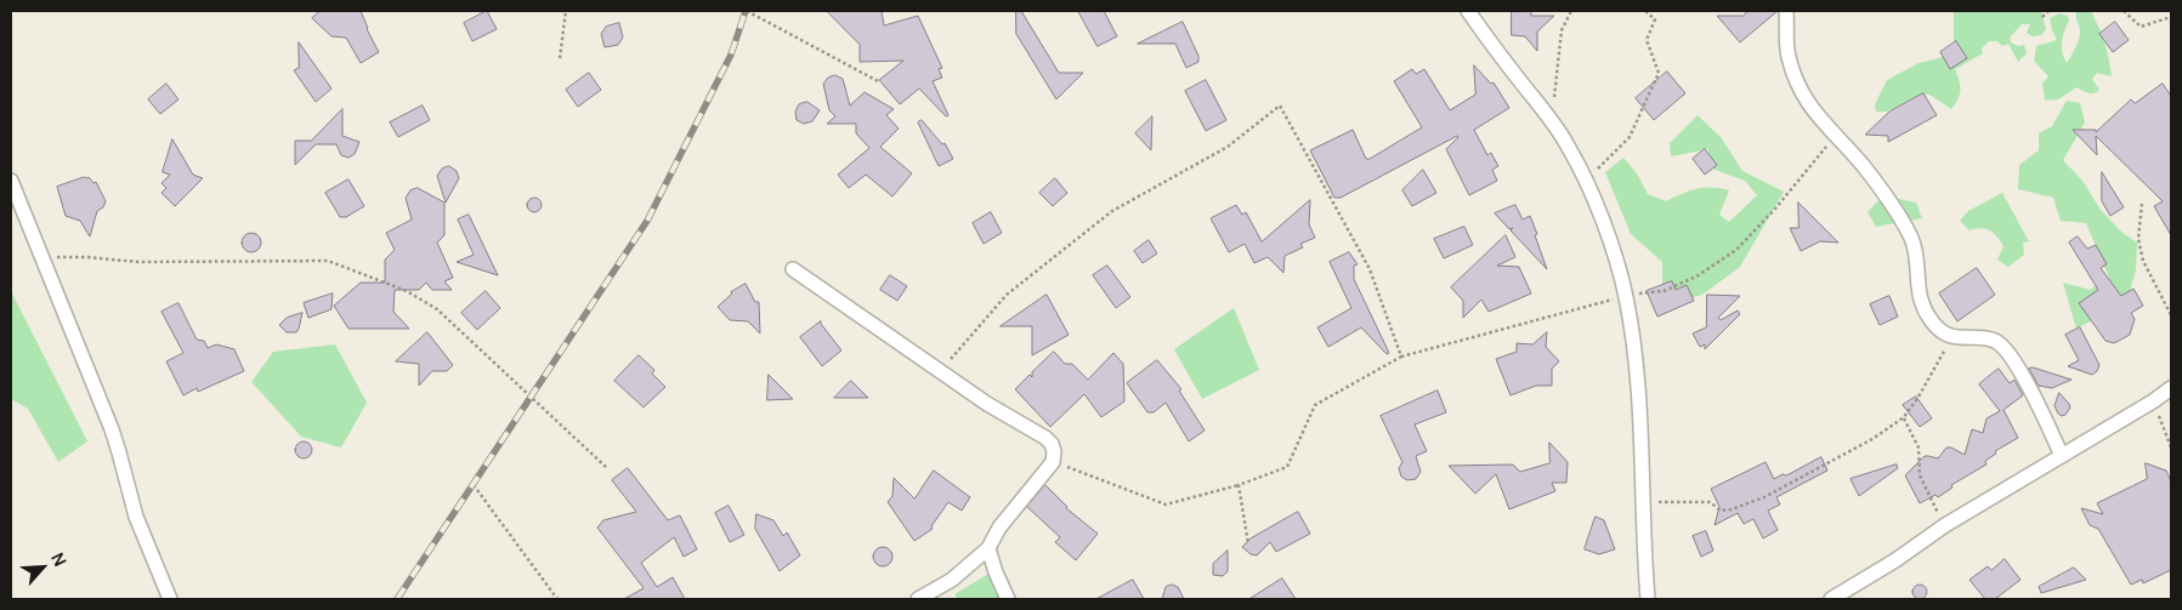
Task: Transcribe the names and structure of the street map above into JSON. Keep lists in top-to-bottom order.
{
  "north": "top right"
}
